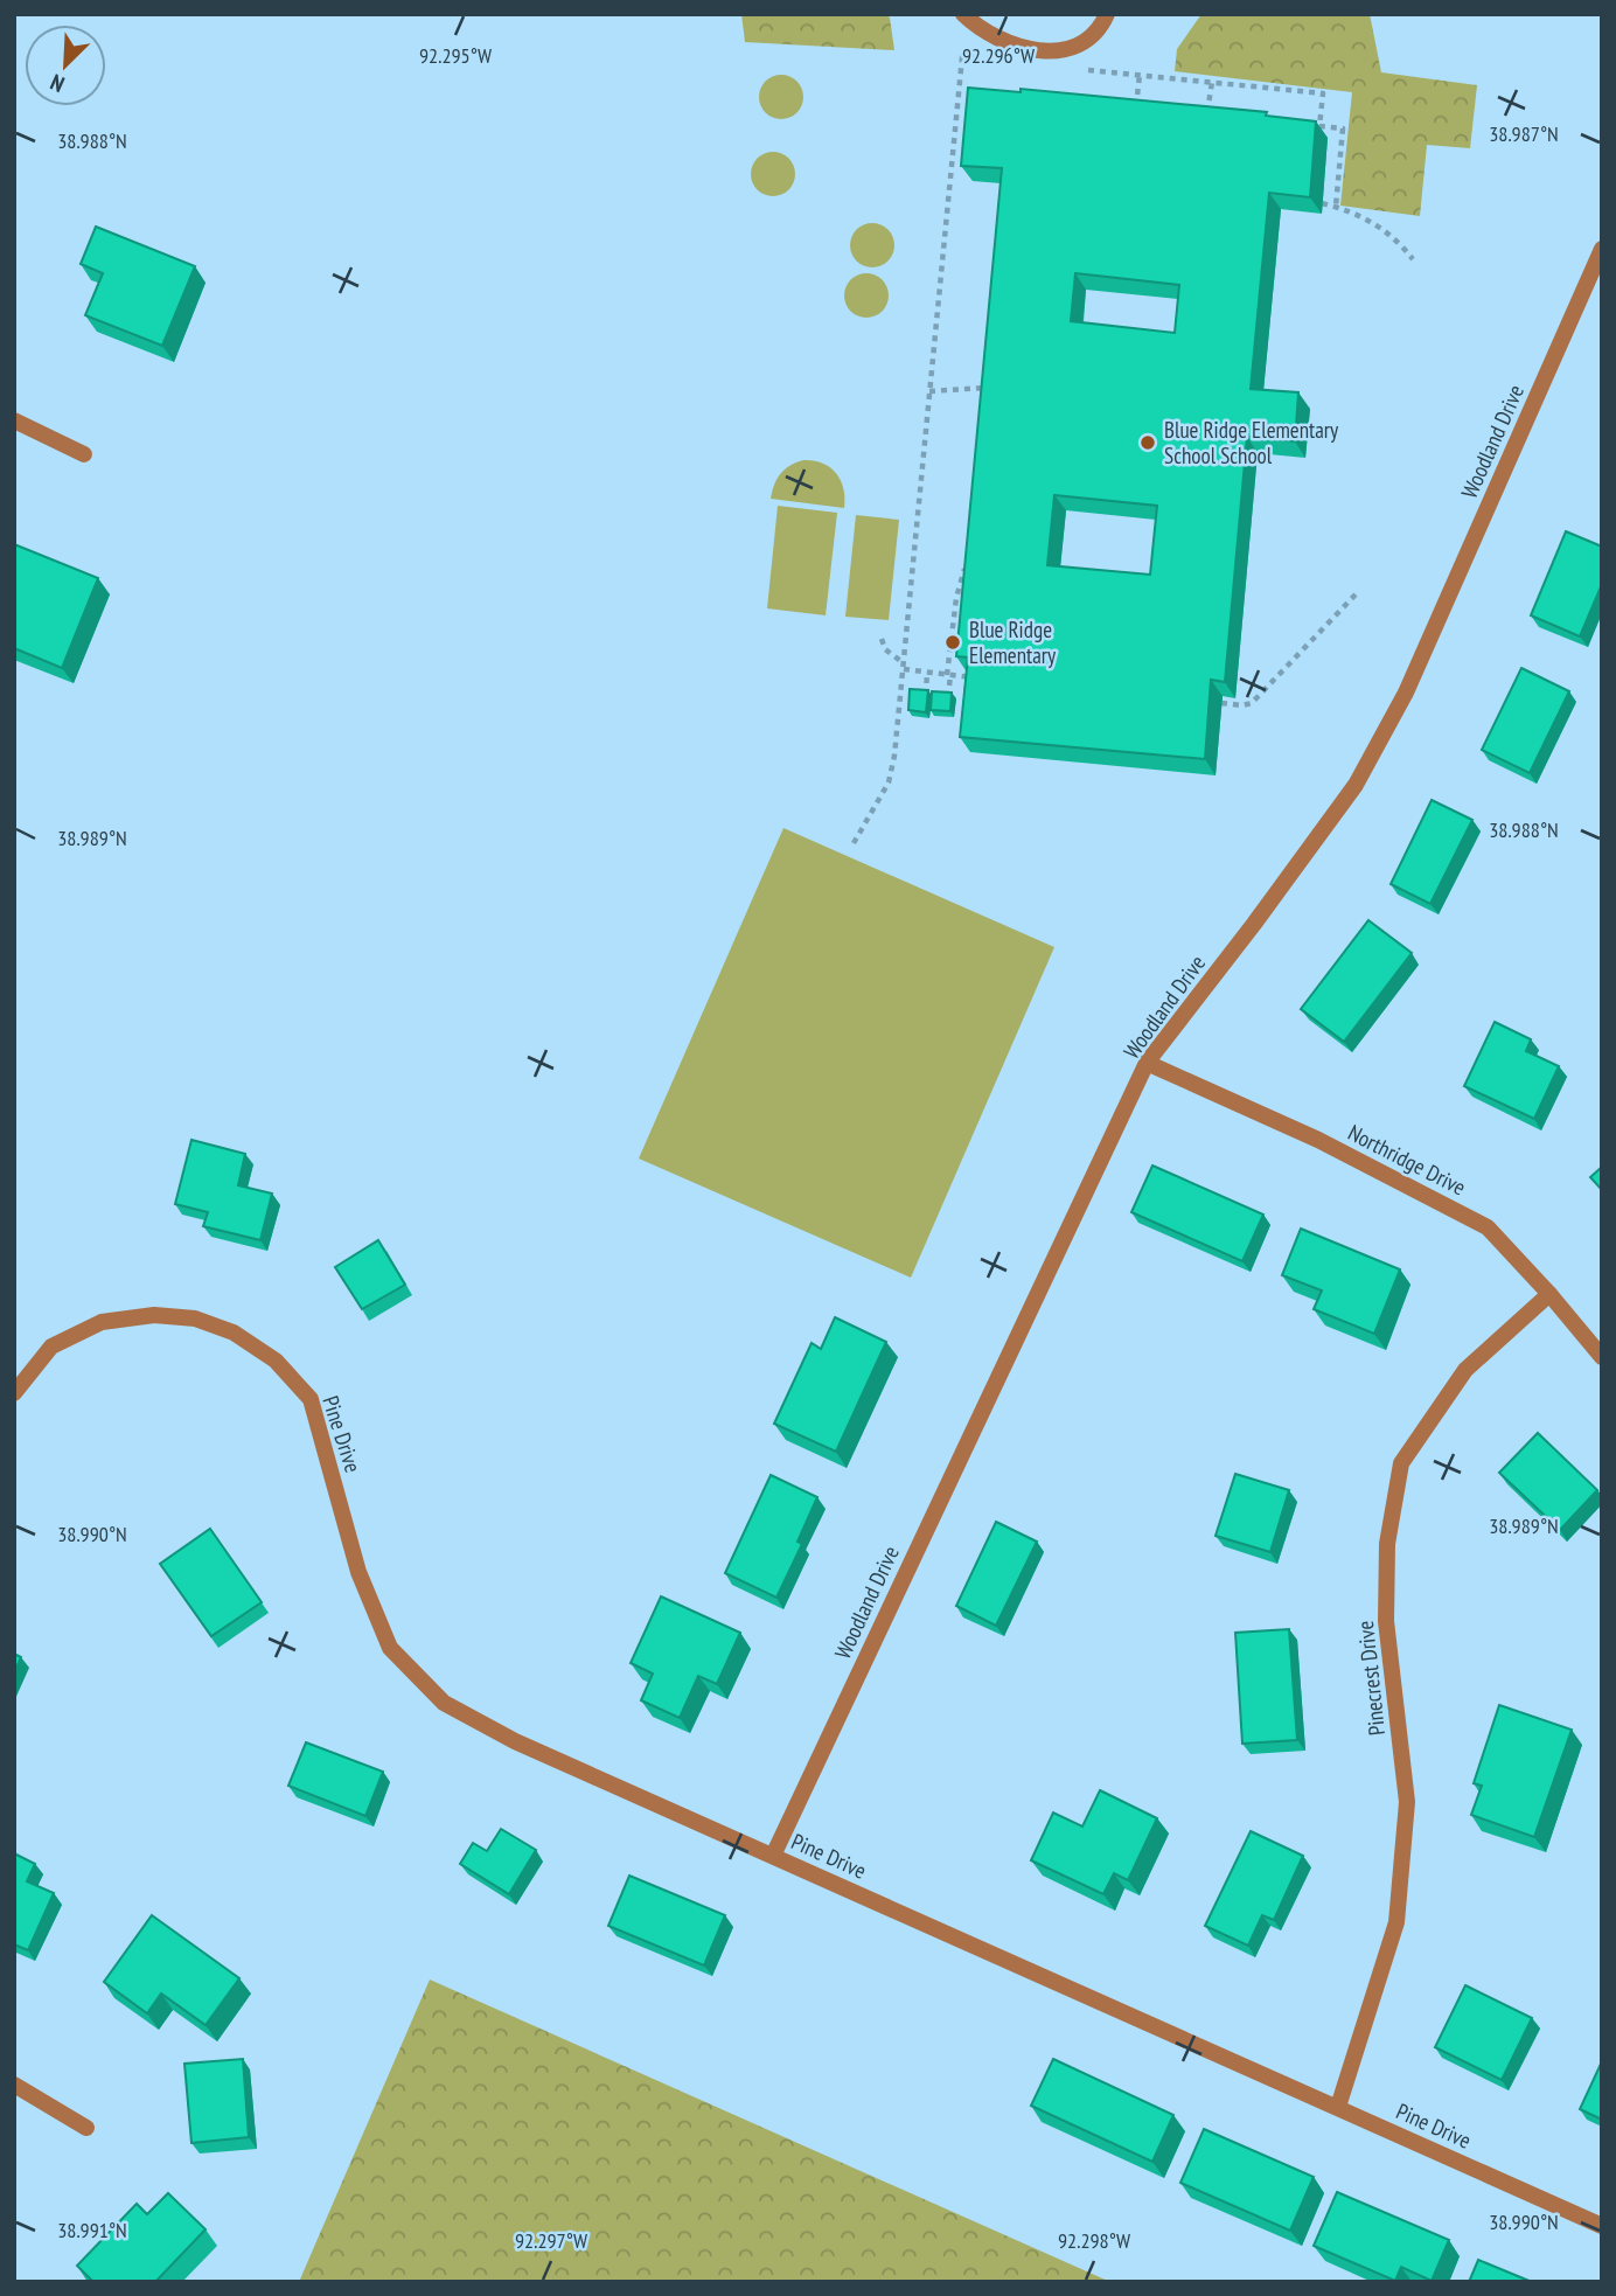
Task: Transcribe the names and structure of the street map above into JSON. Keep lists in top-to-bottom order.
{
  "streets": {
    "street": [
      "Woodland Drive",
      "Northridge Drive",
      "Pine Drive",
      "Pinecrest Drive"
    ]
  },
  "crossings": [
    ["Woodland Drive", "Northridge Drive"],
    ["Woodland Drive", "Pine Drive"],
    ["Northridge Drive", "Pinecrest Drive"],
    ["Pine Drive", "Pinecrest Drive"]
  ],
  "places": ["Blue Ridge Elementary School School", "Blue Ridge Elementary"],
  "north": "bottom left",
  "coordinates": [
    "92.295°W",
    "92.296°W",
    "38.987°N",
    "38.988°N",
    "38.989°N",
    "38.990°N",
    "38.991°N",
    "92.297°W",
    "92.298°W"
  ]
}
